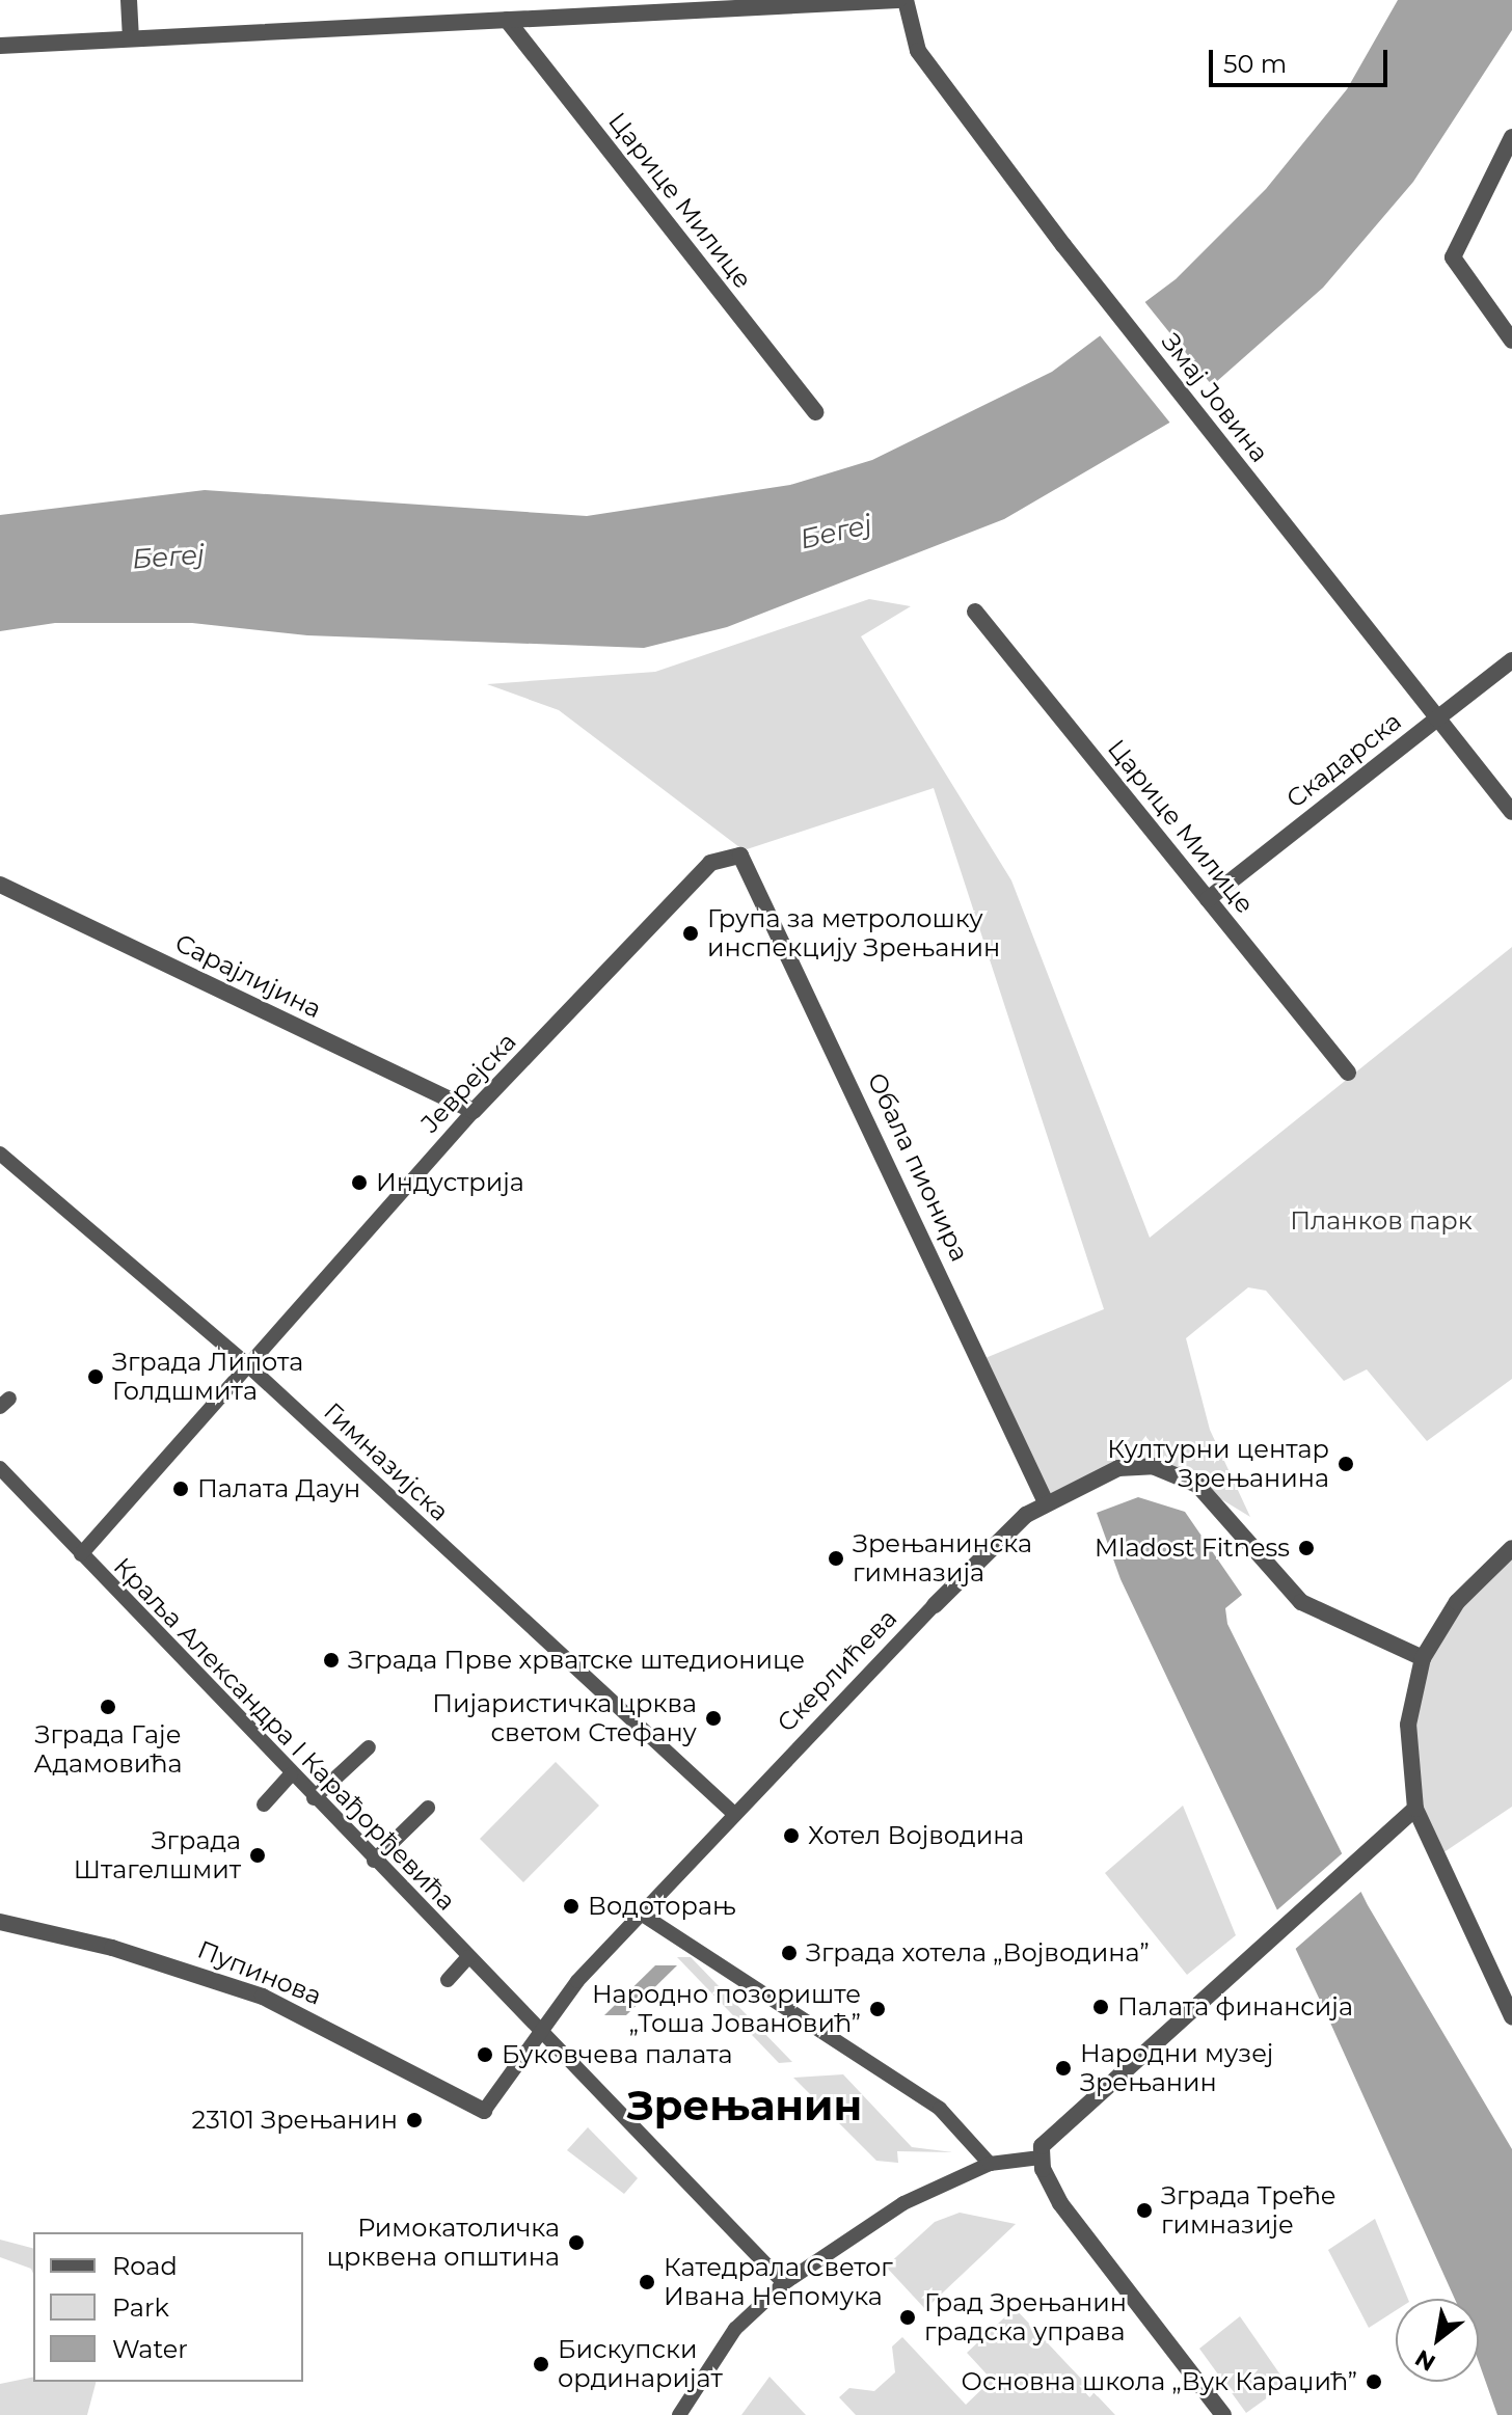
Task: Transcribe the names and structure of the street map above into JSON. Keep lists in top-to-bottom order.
{
  "streets": {
    "street": [
      "Царице Милице",
      "Змај Јовина",
      "Скадарска",
      "Сарајлијина",
      "Јеврејска",
      "Обала пионира",
      "Гимназијска",
      "Скерлићева",
      "Краља Александра I Карађорђевића",
      "Пупинова"
    ]
  },
  "crossings": [
    ["Царице Милице", "Скадарска"],
    ["Змај Јовина", "Скадарска"],
    ["Сарајлијина", "Јеврејска"],
    ["Јеврејска", "Обала пионира"],
    ["Јеврејска", "Гимназијска"],
    ["Јеврејска", "Краља Александра I Карађорђевића"],
    ["Обала пионира", "Скерлићева"],
    ["Гимназијска", "Скерлићева"],
    ["Скерлићева", "Краља Александра I Карађорђевића"],
    ["Скерлићева", "Пупинова"]
  ],
  "districts": ["Зрењанин"],
  "water": ["Бегеј"],
  "parks": ["Планков парк"],
  "places": [
    "Група за метролошку инспекцију Зрењанин",
    "Индустрија",
    "Зграда Липота Голдшмита",
    "Културни центар Зрењанина",
    "Палата Даун",
    "Mladost Fitness",
    "Зрењанинска гимназија",
    "Зграда Прве хрватске штедионице",
    "Зграда Гаје Адамовића",
    "Пијаристичка црква светом Стефану",
    "Хотел Војводина",
    "Зграда Штагелшмит",
    "Водоторањ",
    "Зграда хотела „Војводина”",
    "Палата финансија",
    "Народно позориште „Тоша Јовановић”",
    "Буковчева палата",
    "Народни музеј Зрењанин",
    "23101 Зрењанин",
    "Зграда Треће гимназије",
    "Римокатоличка црквена општина",
    "Катедрала Светог Ивана Непомука",
    "Град Зрењанин градска управа",
    "Бискупски ординаријат",
    "Основна школа „Вук Караџић”"
  ],
  "legend": ["Road", "Park", "Water"],
  "scale_bar": "50 m",
  "north": "bottom left"
}
